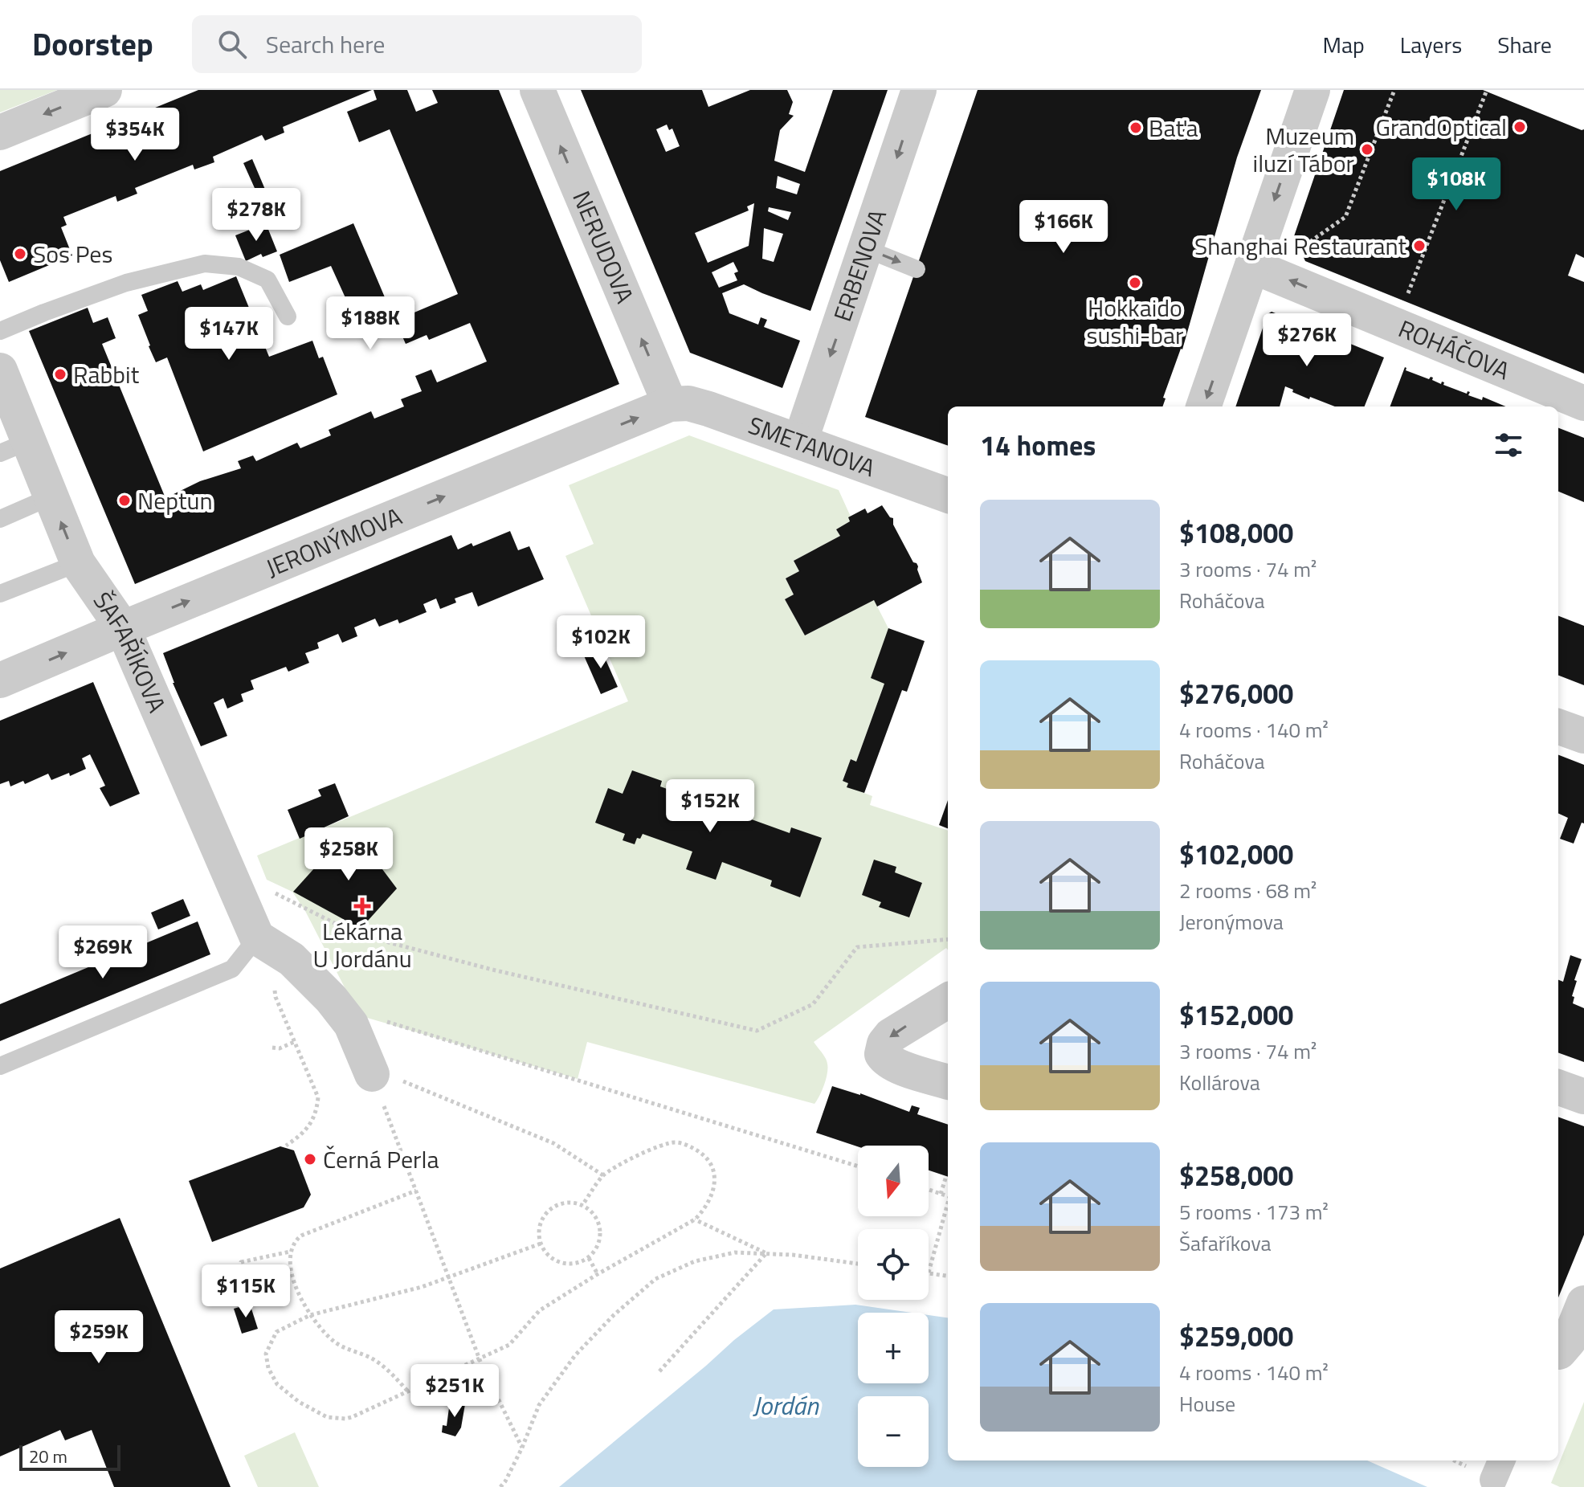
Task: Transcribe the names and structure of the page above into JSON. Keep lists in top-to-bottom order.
{
  "streets": {
    "street": [
      "NERUDOVA",
      "ERBENOVA",
      "ROHÁČOVA",
      "SMETANOVA",
      "JERONÝMOVA",
      "ŠAFAŘÍKOVA"
    ]
  },
  "crossings": [
    ["NERUDOVA", "SMETANOVA"],
    ["NERUDOVA", "JERONÝMOVA"],
    ["ERBENOVA", "SMETANOVA"],
    ["SMETANOVA", "JERONÝMOVA"],
    ["JERONÝMOVA", "ŠAFAŘÍKOVA"]
  ],
  "one_way": [
    "NERUDOVA",
    "ERBENOVA",
    "ROHÁČOVA",
    "JERONÝMOVA"
  ],
  "water": ["Jordán"],
  "places": {
    "other": [
      "GrandOptical",
      "Baťa",
      "Muzeum iluzí Tábor",
      "Shanghai Restaurant",
      "Sos Pes",
      "Hokkaido sushi-bar",
      "Rabbit",
      "Neptun",
      "Černá Perla"
    ],
    "health": ["Lékárna U Jordánu"]
  },
  "scale_bar": "20 m",
  "north": "bottom",
  "page": {
    "header": "Doorstep",
    "search": "Search here",
    "nav": ["Map", "Layers", "Share"],
    "price": [
      "$354K",
      "$108K",
      "$278K",
      "$166K",
      "$188K",
      "$147K",
      "$276K",
      "$102K",
      "$152K",
      "$258K",
      "$269K",
      "$115K",
      "$259K",
      "$251K"
    ],
    "heading": "14 homes",
    "list": [
      {
        "name": "$108,000",
        "note": "3 rooms · 74 m² · Roháčova"
      },
      {
        "name": "$276,000",
        "note": "4 rooms · 140 m² · Roháčova"
      },
      {
        "name": "$102,000",
        "note": "2 rooms · 68 m² · Jeronýmova"
      },
      {
        "name": "$152,000",
        "note": "3 rooms · 74 m² · Kollárova"
      },
      {
        "name": "$258,000",
        "note": "5 rooms · 173 m² · Šafaříkova"
      },
      {
        "name": "$259,000",
        "note": "4 rooms · 140 m² · House"
      }
    ],
    "map_buttons": ["+", "−"],
    "scale": "20 m"
  }
}
